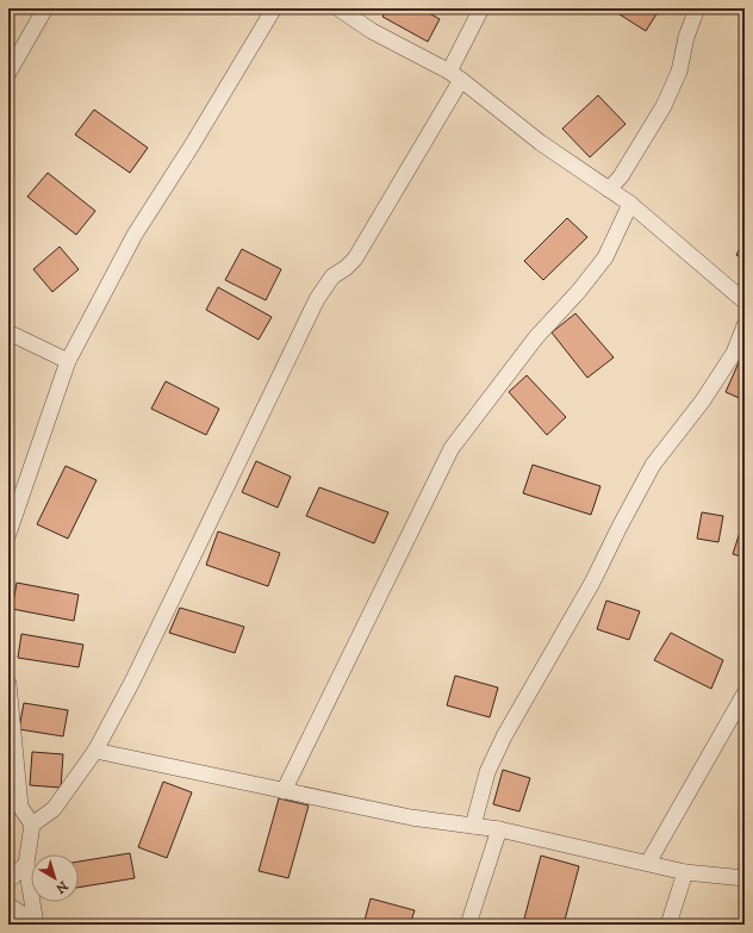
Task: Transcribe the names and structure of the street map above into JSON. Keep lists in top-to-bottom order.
{
  "north": "bottom right"
}
